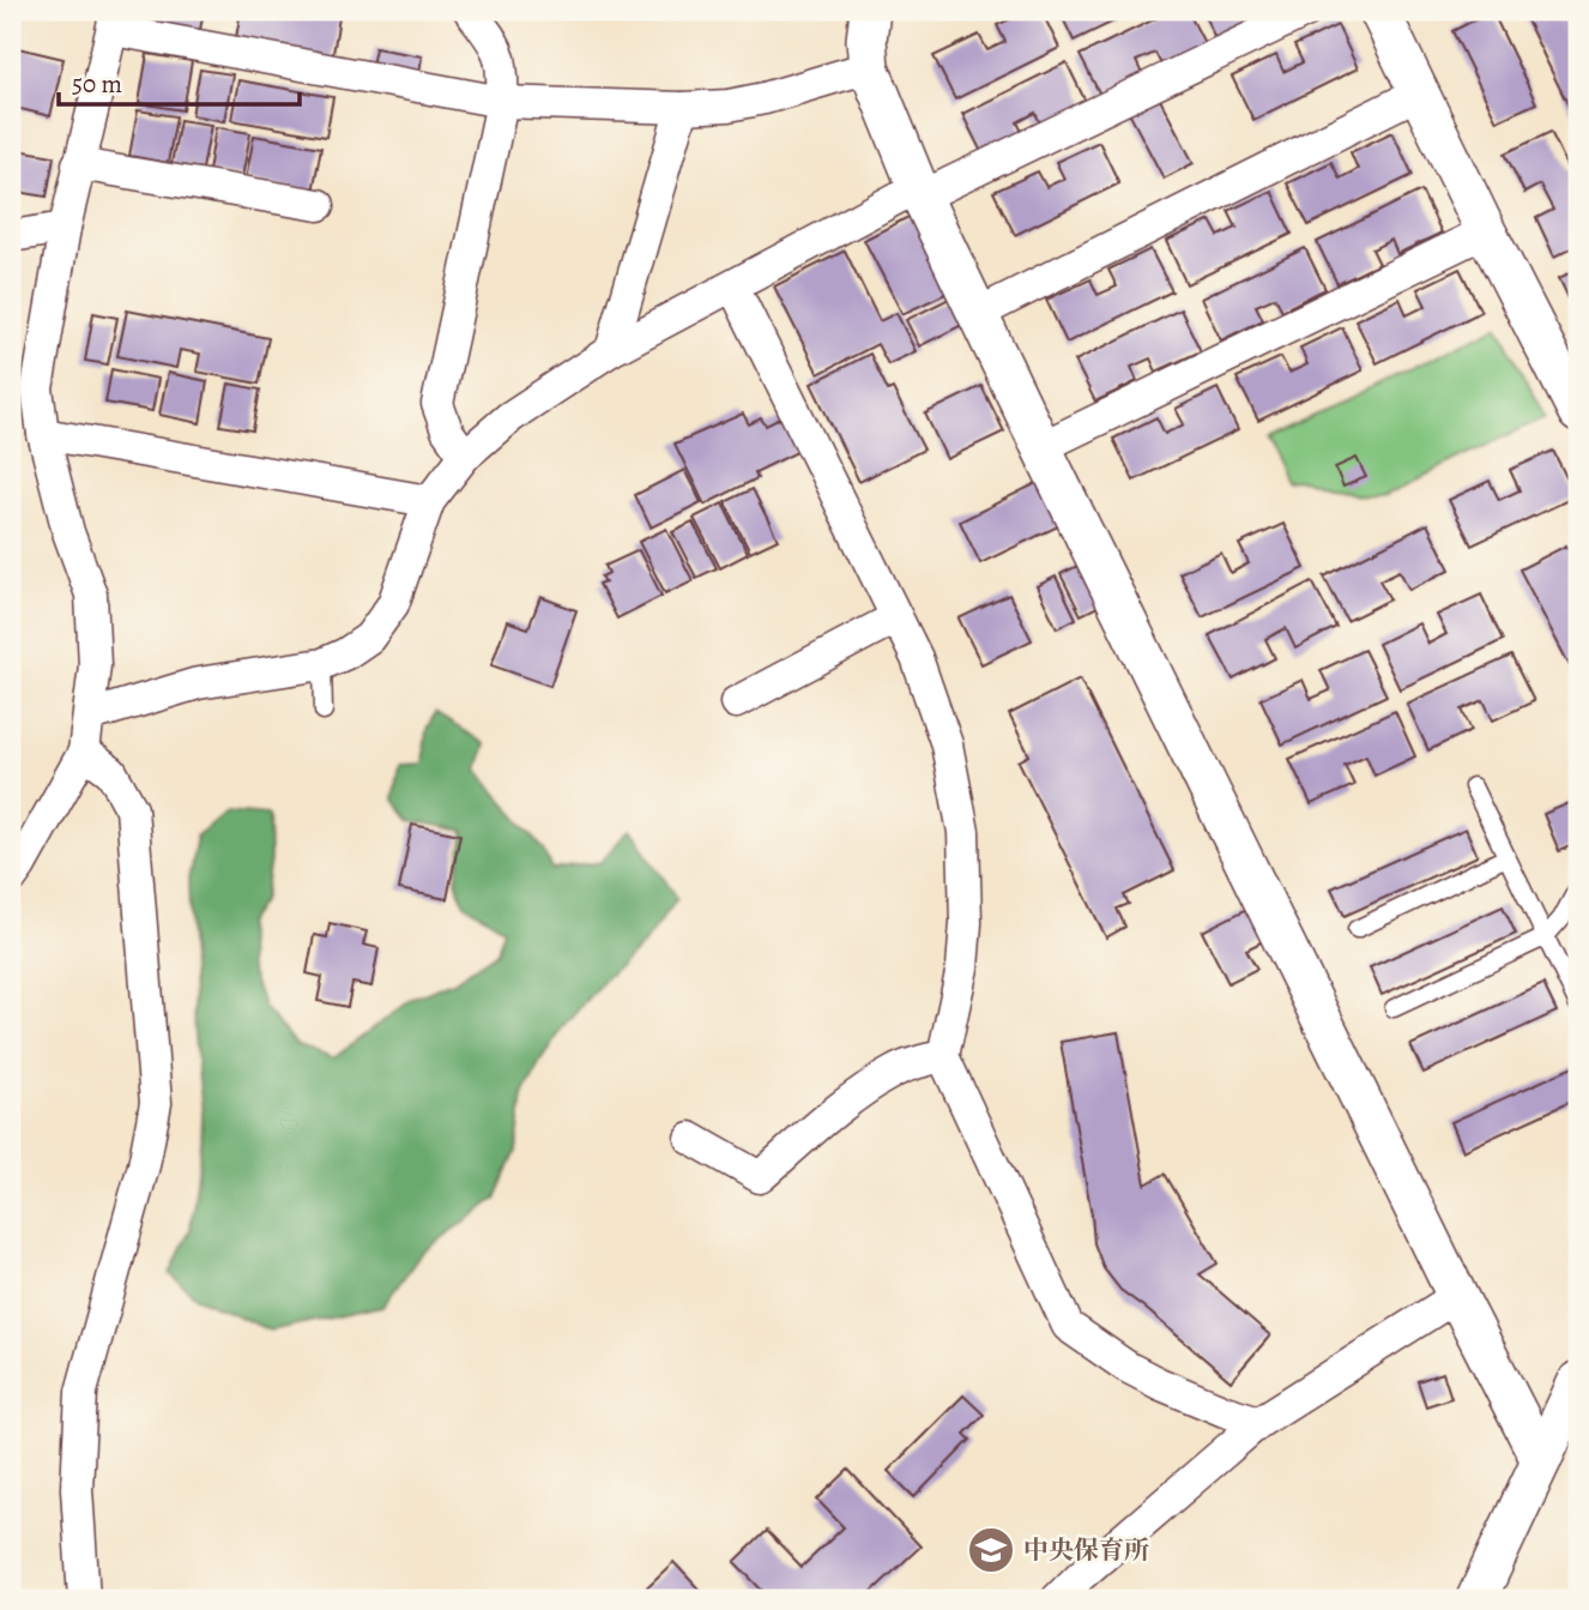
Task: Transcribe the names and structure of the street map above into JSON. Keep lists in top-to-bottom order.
{
  "places": {
    "school or university": ["中央保育所"]
  },
  "scale_bar": "50 m"
}
